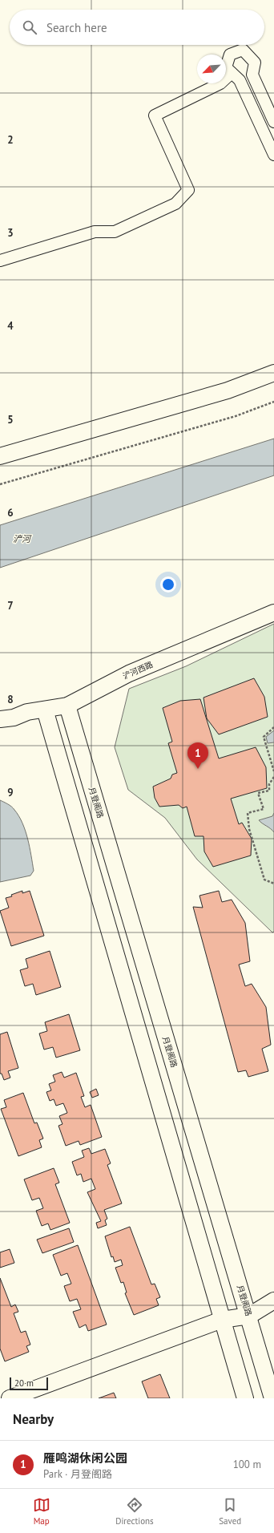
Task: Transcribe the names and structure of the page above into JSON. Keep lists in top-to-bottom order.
{
  "streets": {
    "main road": ["浐河西路", "月登阁路"]
  },
  "crossings": [
    ["浐河西路", "月登阁路"]
  ],
  "water": ["浐河"],
  "scale_bar": "20 m",
  "north": "bottom left",
  "page": {
    "search": "Search here",
    "pins": "1",
    "scale": "20 m",
    "heading": "Nearby",
    "list": [
      {
        "mark": "1",
        "name": "雁鸣湖休闲公园",
        "note": "Park · 月登阁路",
        "value": "100 m"
      }
    ],
    "nav": ["Map", "Directions", "Saved"]
  },
  "grid": {
    "rows": [
      "2",
      "3",
      "4",
      "5",
      "6",
      "7",
      "8",
      "9"
    ]
  }
}
